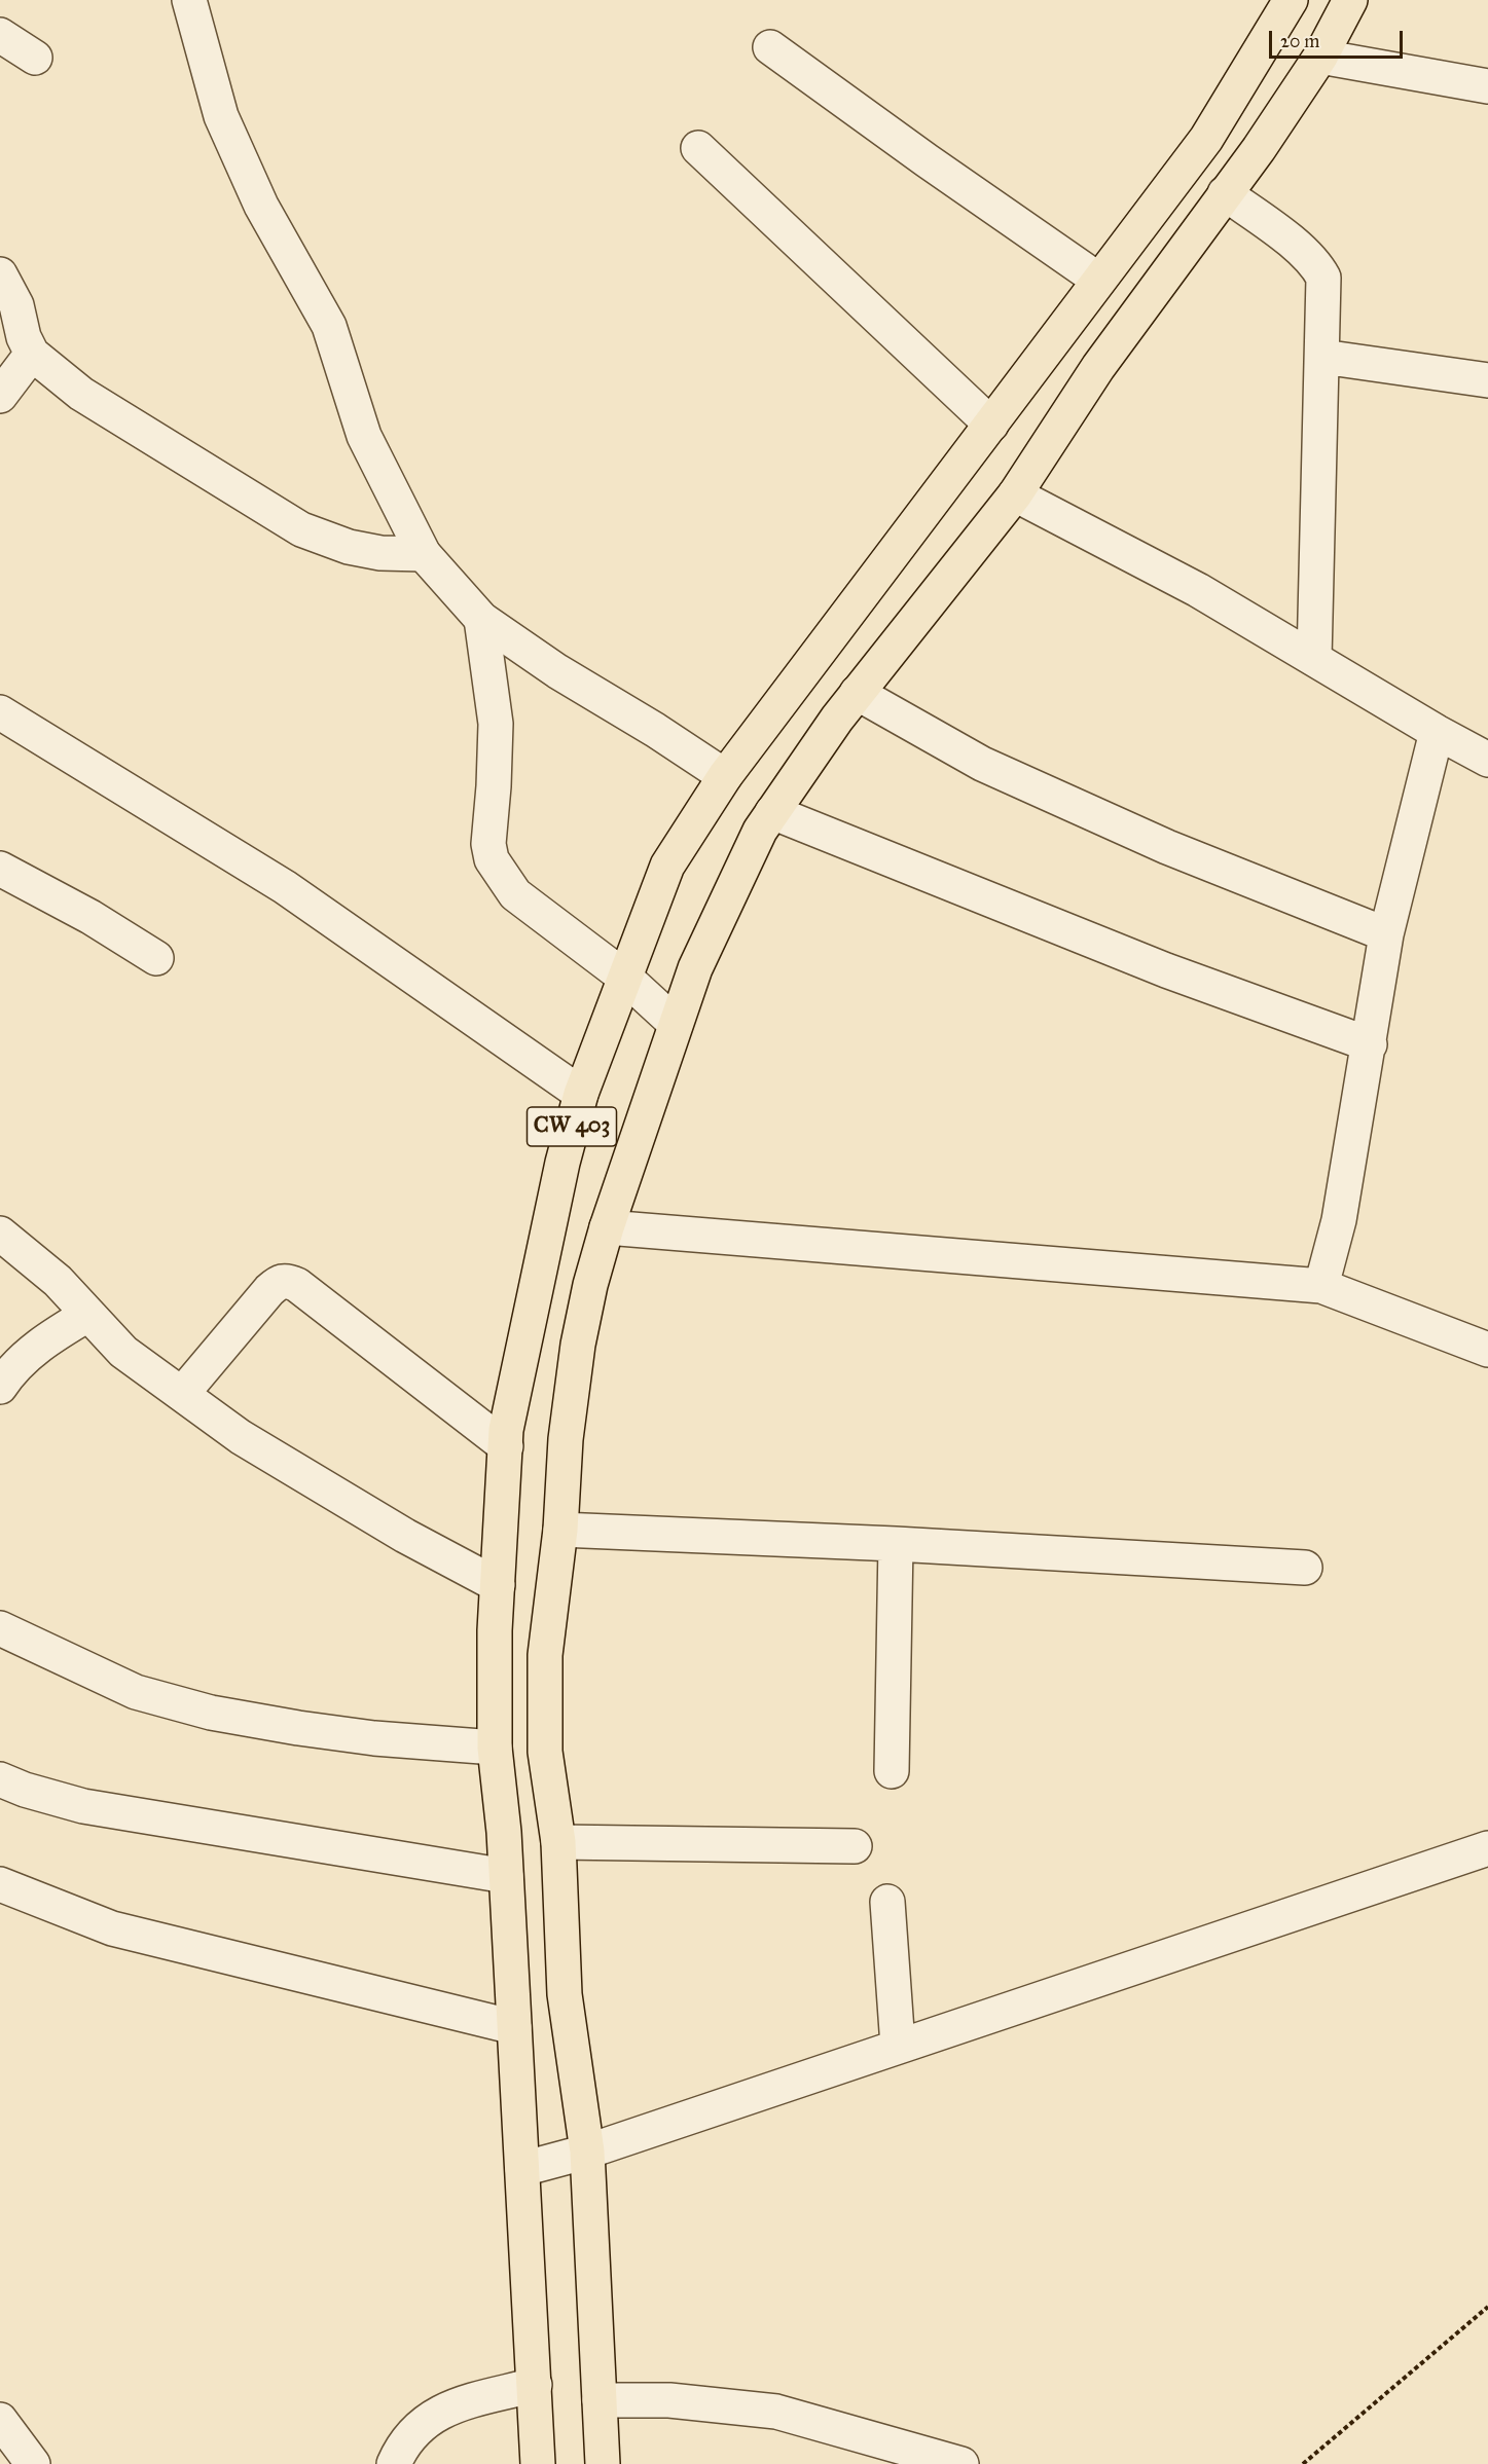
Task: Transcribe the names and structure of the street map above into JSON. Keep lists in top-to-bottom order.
{
  "streets": {
    "main road": ["CW 403"]
  },
  "scale_bar": "20 m"
}
